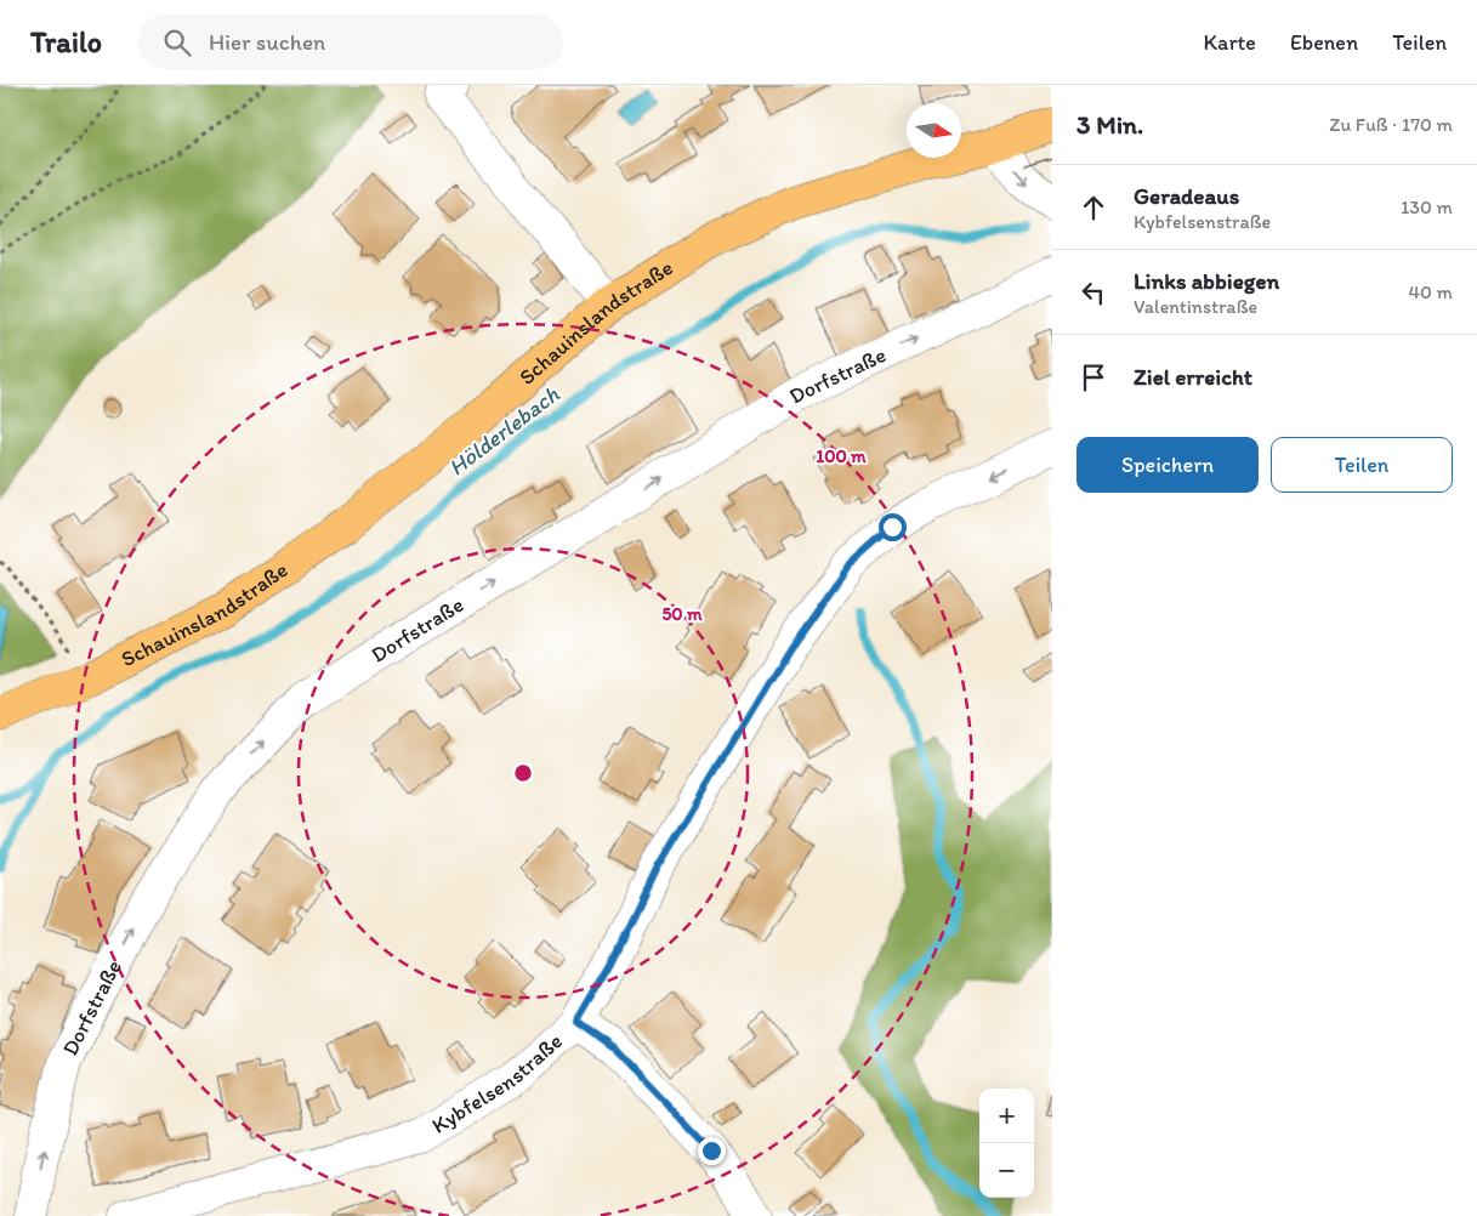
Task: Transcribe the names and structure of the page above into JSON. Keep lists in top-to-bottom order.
{
  "streets": {
    "main road": ["Schauinslandstraße"],
    "street": ["Dorfstraße", "Kybfelsenstraße"]
  },
  "one_way": ["Dorfstraße", "Kybfelsenstraße"],
  "water": ["Hölderlebach"],
  "north": "right",
  "page": {
    "header": "Trailo",
    "search": "Hier suchen",
    "nav": ["Karte", "Ebenen", "Teilen"],
    "heading": ["3 Min.", "Zu Fuß · 170 m"],
    "list": [
      ["Geradeaus", "Kybfelsenstraße", "130 m"],
      ["Links abbiegen", "Valentinstraße", "40 m"],
      "Ziel erreicht"
    ],
    "buttons": ["Speichern", "Teilen"],
    "map_buttons": ["+", "−"]
  },
  "rings": ["100 m", "50 m"]
}
